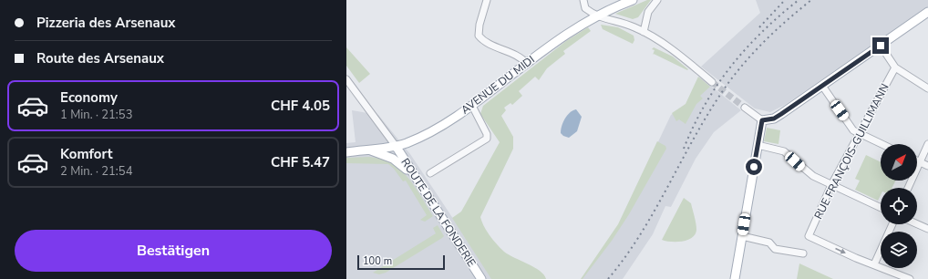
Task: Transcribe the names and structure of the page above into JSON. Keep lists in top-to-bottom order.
{
  "streets": {
    "main road": ["AVENUE DU MIDI", "ROUTE DE LA FONDERIE"],
    "street": ["RUE FRANÇOIS-GUILLIMANN"]
  },
  "crossings": [
    ["AVENUE DU MIDI", "ROUTE DE LA FONDERIE"]
  ],
  "scale_bar": "100 m",
  "north": "top right",
  "page": {
    "banner": ["Pizzeria des Arsenaux", "Route des Arsenaux"],
    "list": [
      {
        "name": "Economy",
        "note": "1 Min. · 21:53",
        "value": "CHF 4.05"
      },
      {
        "name": "Komfort",
        "note": "2 Min. · 21:54",
        "value": "CHF 5.47"
      }
    ],
    "buttons": "Bestätigen",
    "scale": "100 m"
  }
}
